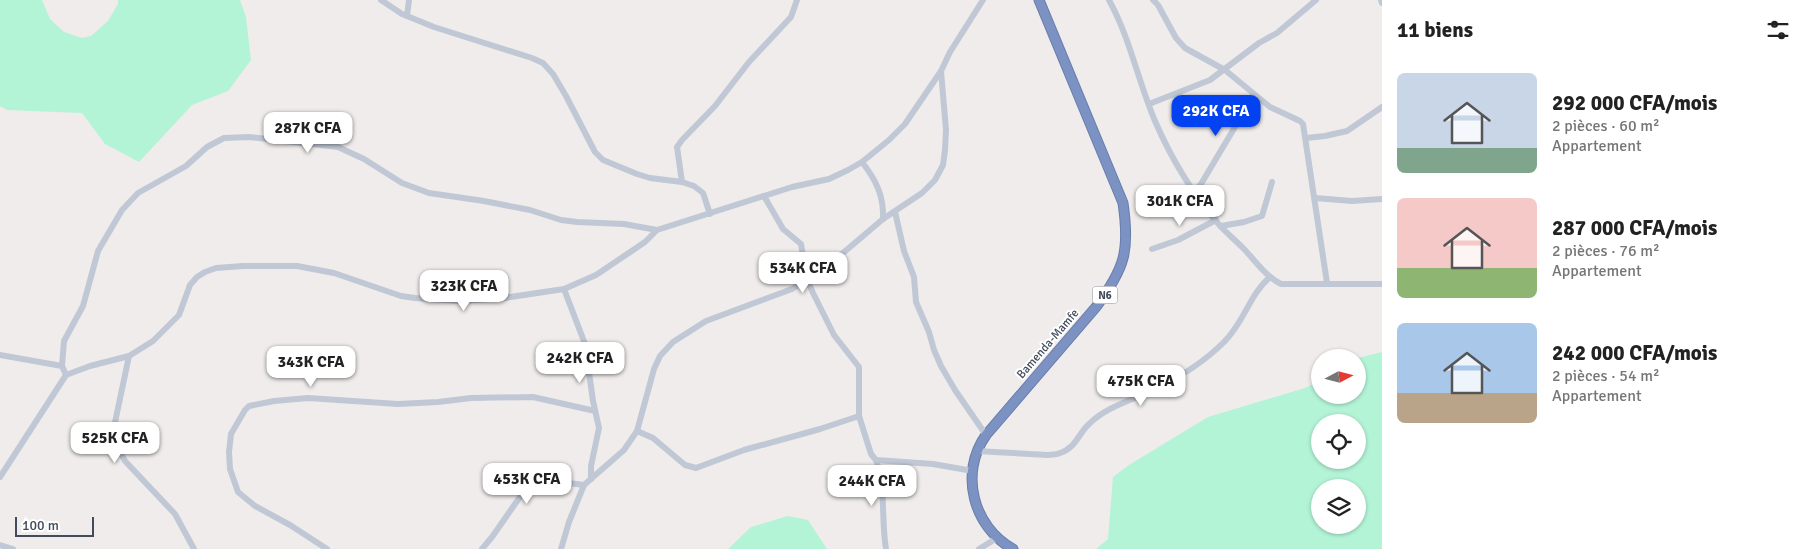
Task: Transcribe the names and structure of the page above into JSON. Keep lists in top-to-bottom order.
{
  "streets": {
    "highway": ["N6", "Bamenda-Mamfe"]
  },
  "scale_bar": "100 m",
  "north": "right",
  "page": {
    "heading": "11 biens",
    "list": [
      {
        "name": "292 000 CFA/mois",
        "note": "2 pièces · 60 m² · Appartement"
      },
      {
        "name": "287 000 CFA/mois",
        "note": "2 pièces · 76 m² · Appartement"
      },
      {
        "name": "242 000 CFA/mois",
        "note": "2 pièces · 54 m² · Appartement"
      }
    ],
    "price": [
      "292K CFA",
      "287K CFA",
      "301K CFA",
      "534K CFA",
      "323K CFA",
      "242K CFA",
      "343K CFA",
      "475K CFA",
      "525K CFA",
      "453K CFA",
      "244K CFA"
    ],
    "scale": "100 m"
  }
}
